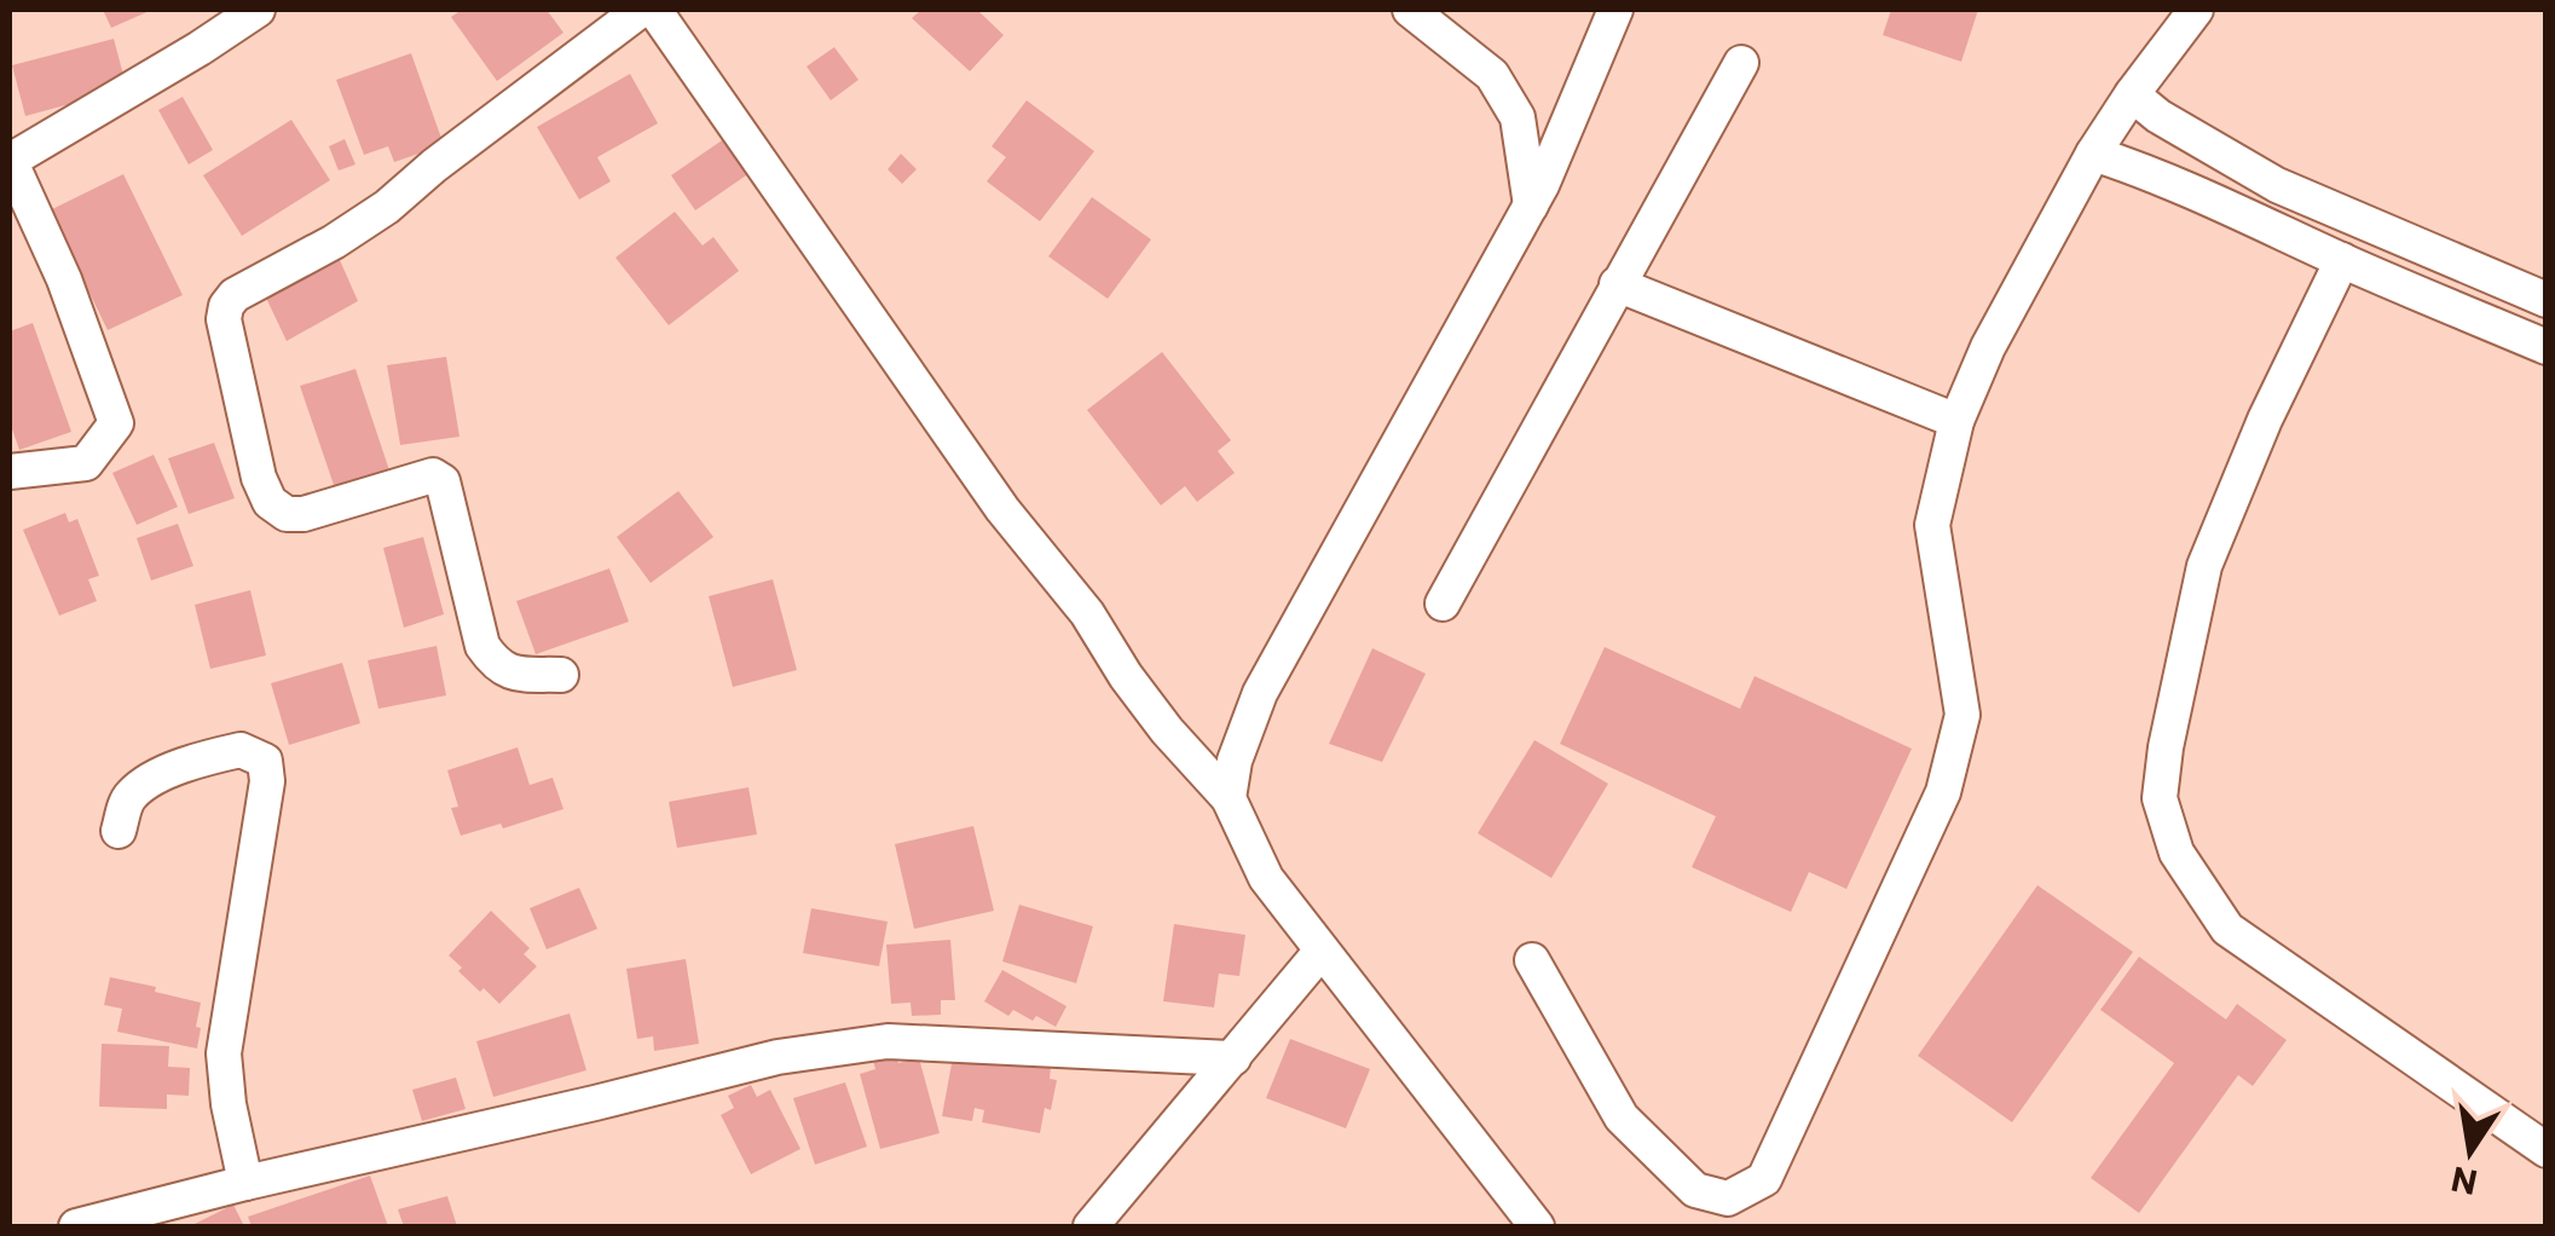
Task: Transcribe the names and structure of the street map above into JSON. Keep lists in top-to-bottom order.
{
  "north": "bottom"
}
